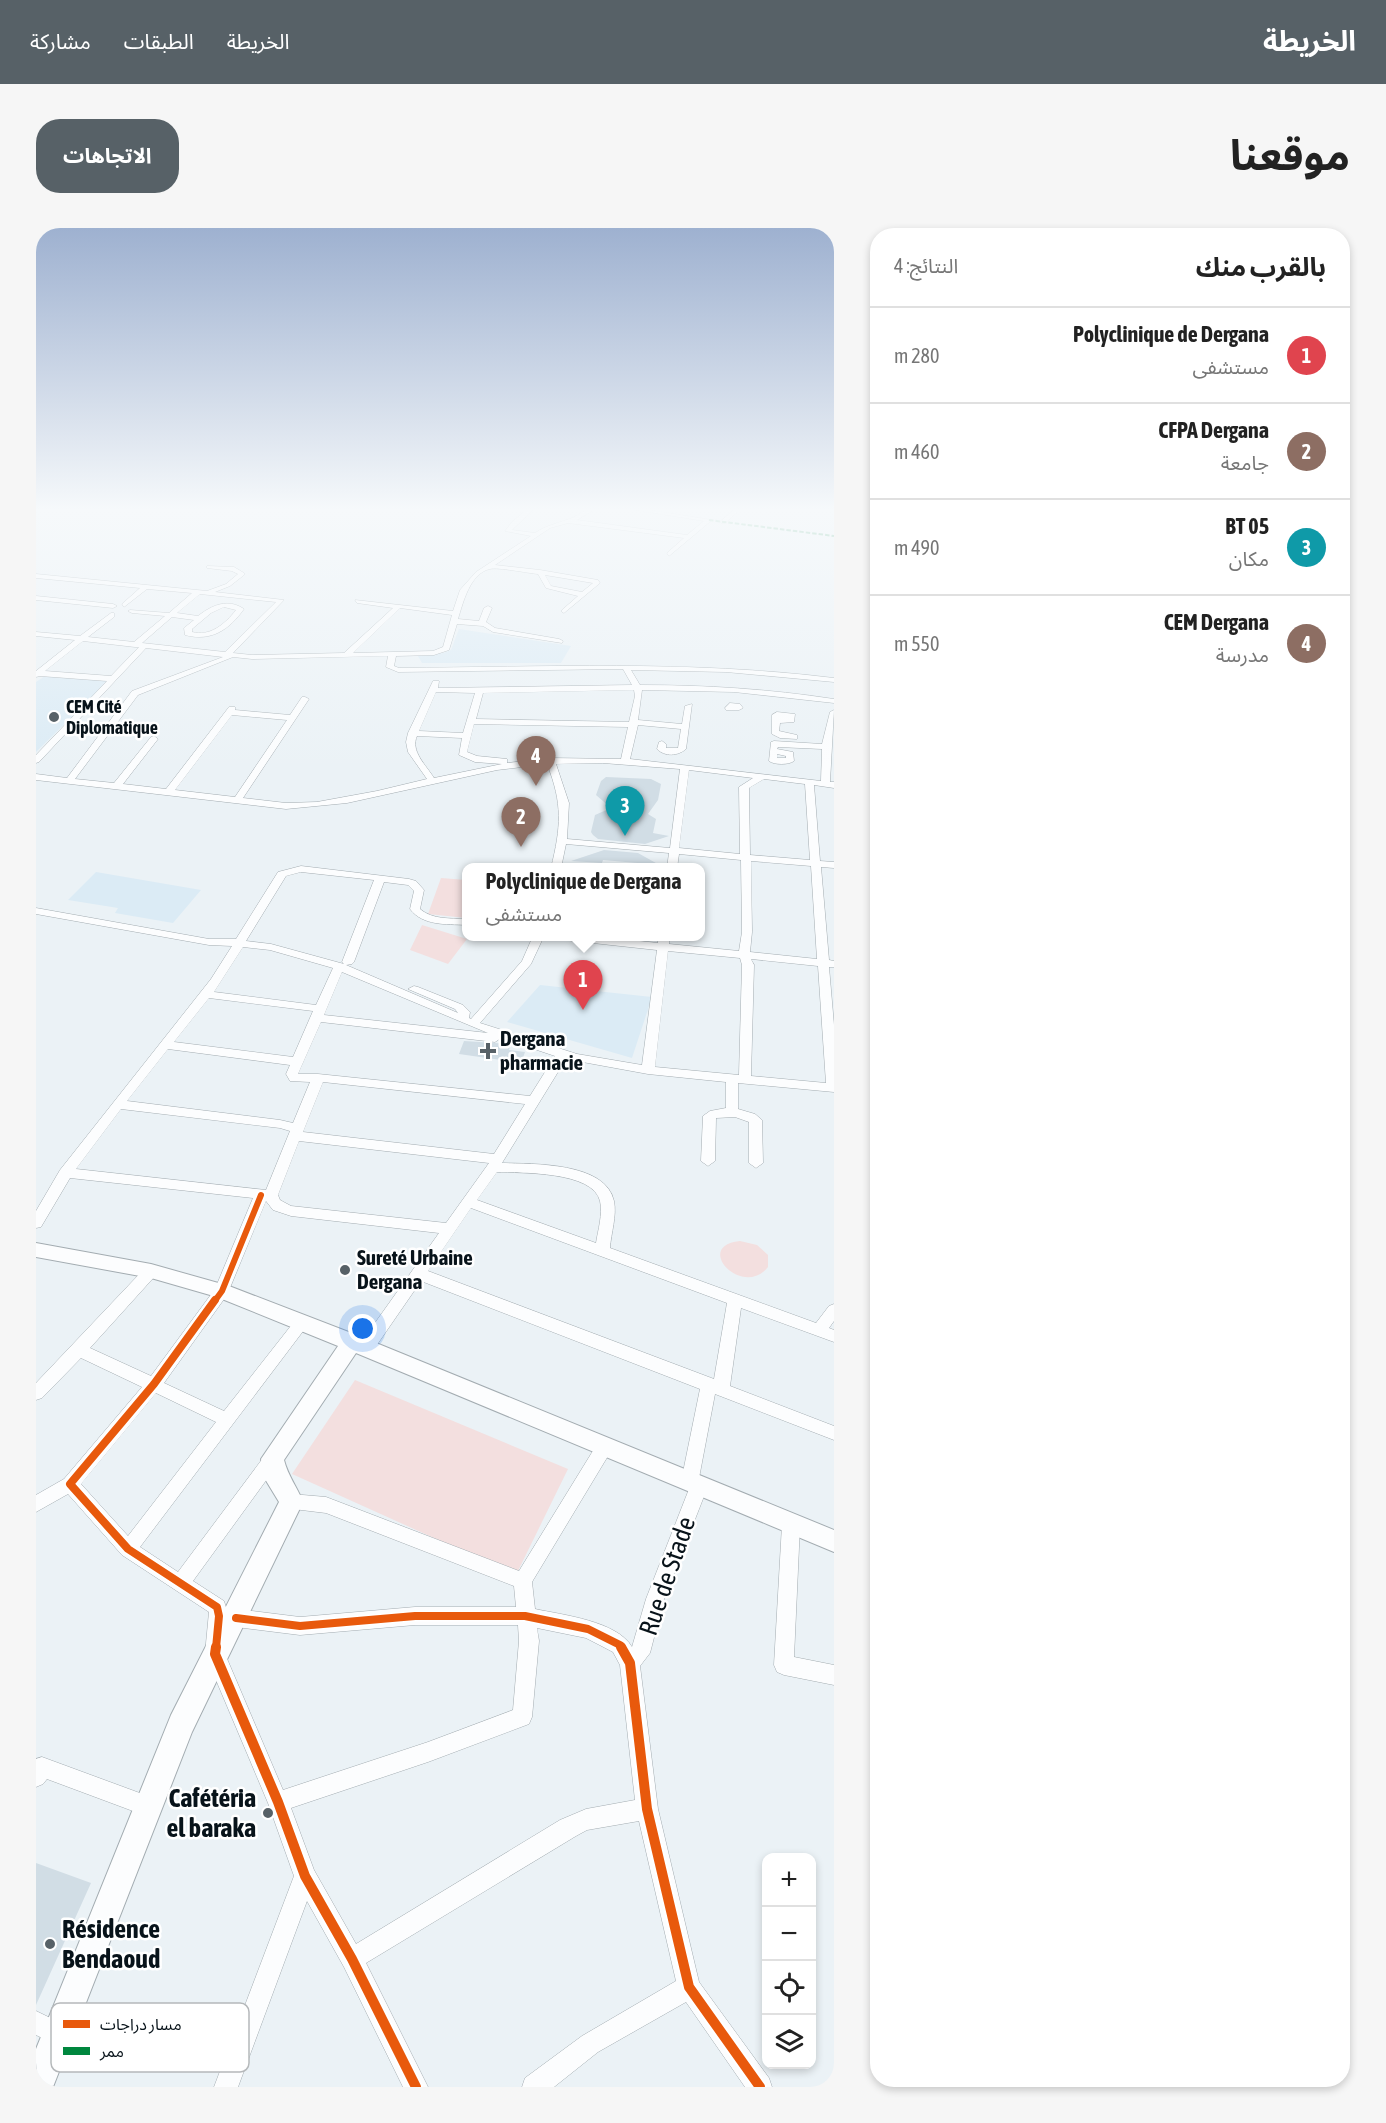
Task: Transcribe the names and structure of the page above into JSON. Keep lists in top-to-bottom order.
{
  "streets": {
    "street": ["Rue de Stade"]
  },
  "places": {
    "other": [
      "CEM Cité Diplomatique",
      "Sureté Urbaine Dergana",
      "Cafétéria el baraka",
      "Résidence Bendaoud"
    ],
    "health": ["Dergana pharmacie"]
  },
  "legend": ["مسار دراجات", "ممر"],
  "page": {
    "header": "الخريطة",
    "nav": ["الخريطة", "الطبقات", "مشاركة"],
    "title": "موقعنا",
    "buttons": "الاتجاهات",
    "heading": ["بالقرب منك", "النتائج: 4"],
    "list": [
      {
        "mark": "1",
        "name": "Polyclinique de Dergana",
        "note": "مستشفى",
        "value": "280 m"
      },
      {
        "mark": "2",
        "name": "CFPA Dergana",
        "note": "جامعة",
        "value": "460 m"
      },
      {
        "mark": "3",
        "name": "BT 05",
        "note": "مكان",
        "value": "490 m"
      },
      {
        "mark": "4",
        "name": "CEM Dergana",
        "note": "مدرسة",
        "value": "550 m"
      }
    ],
    "pins": [
      "4",
      "3",
      "2",
      "1"
    ],
    "popup": ["Polyclinique de Dergana", "مستشفى"],
    "map_buttons": ["+", "−"]
  }
}
